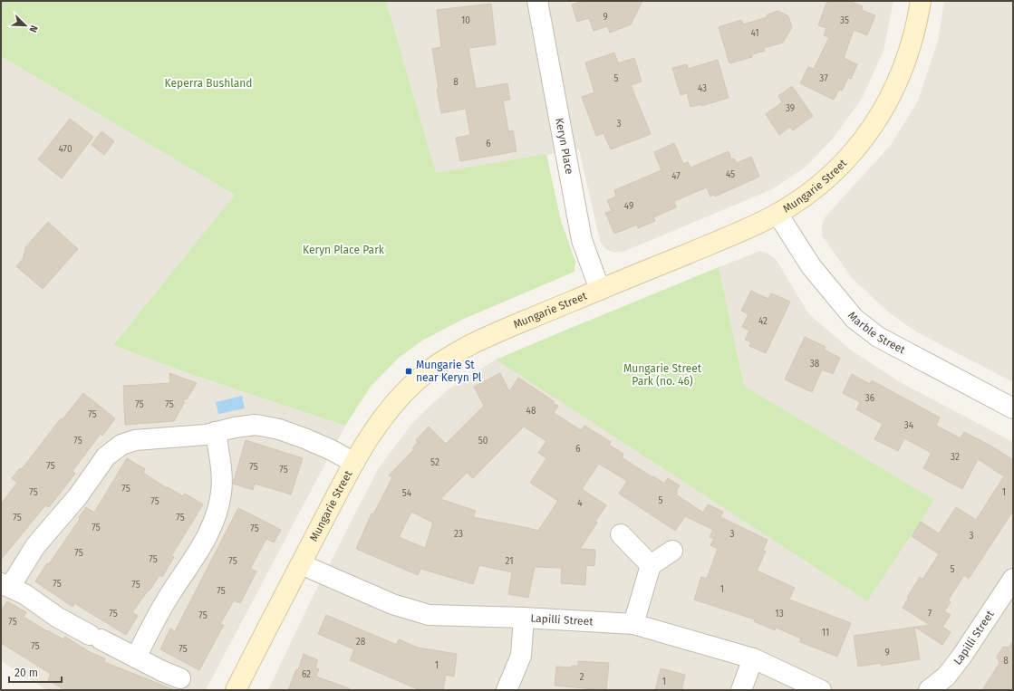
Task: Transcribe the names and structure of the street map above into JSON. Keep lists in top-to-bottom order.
{
  "streets": {
    "street": [
      "Keryn Place",
      "Mungarie Street",
      "Marble Street",
      "Lapilli Street"
    ]
  },
  "crossings": [
    ["Keryn Place", "Mungarie Street"],
    ["Mungarie Street", "Marble Street"],
    ["Mungarie Street", "Lapilli Street"]
  ],
  "parks": ["Keperra Bushland", "Keryn Place Park", "Mungarie Street Park (no. 46)"],
  "places": {
    "transit": ["Mungarie St near Keryn Pl"]
  },
  "house_numbers": [
    "9",
    "10",
    "35",
    "41",
    "5",
    "37",
    "8",
    "43",
    "39",
    "3",
    "6",
    "470",
    "45",
    "47",
    "49",
    "42",
    "38",
    "36",
    "75",
    "75",
    "48",
    "75",
    "34",
    "75",
    "50",
    "6",
    "32",
    "52",
    "75",
    "75",
    "75",
    "75",
    "75",
    "1",
    "54",
    "5",
    "75",
    "4",
    "75",
    "75",
    "75",
    "75",
    "23",
    "3",
    "3",
    "75",
    "75",
    "75",
    "21",
    "5",
    "75",
    "75",
    "1",
    "75",
    "75",
    "13",
    "7",
    "75",
    "75",
    "11",
    "28",
    "75",
    "75",
    "9",
    "8",
    "1",
    "62",
    "2",
    "1"
  ],
  "scale_bar": "20 m",
  "north": "bottom right"
}
